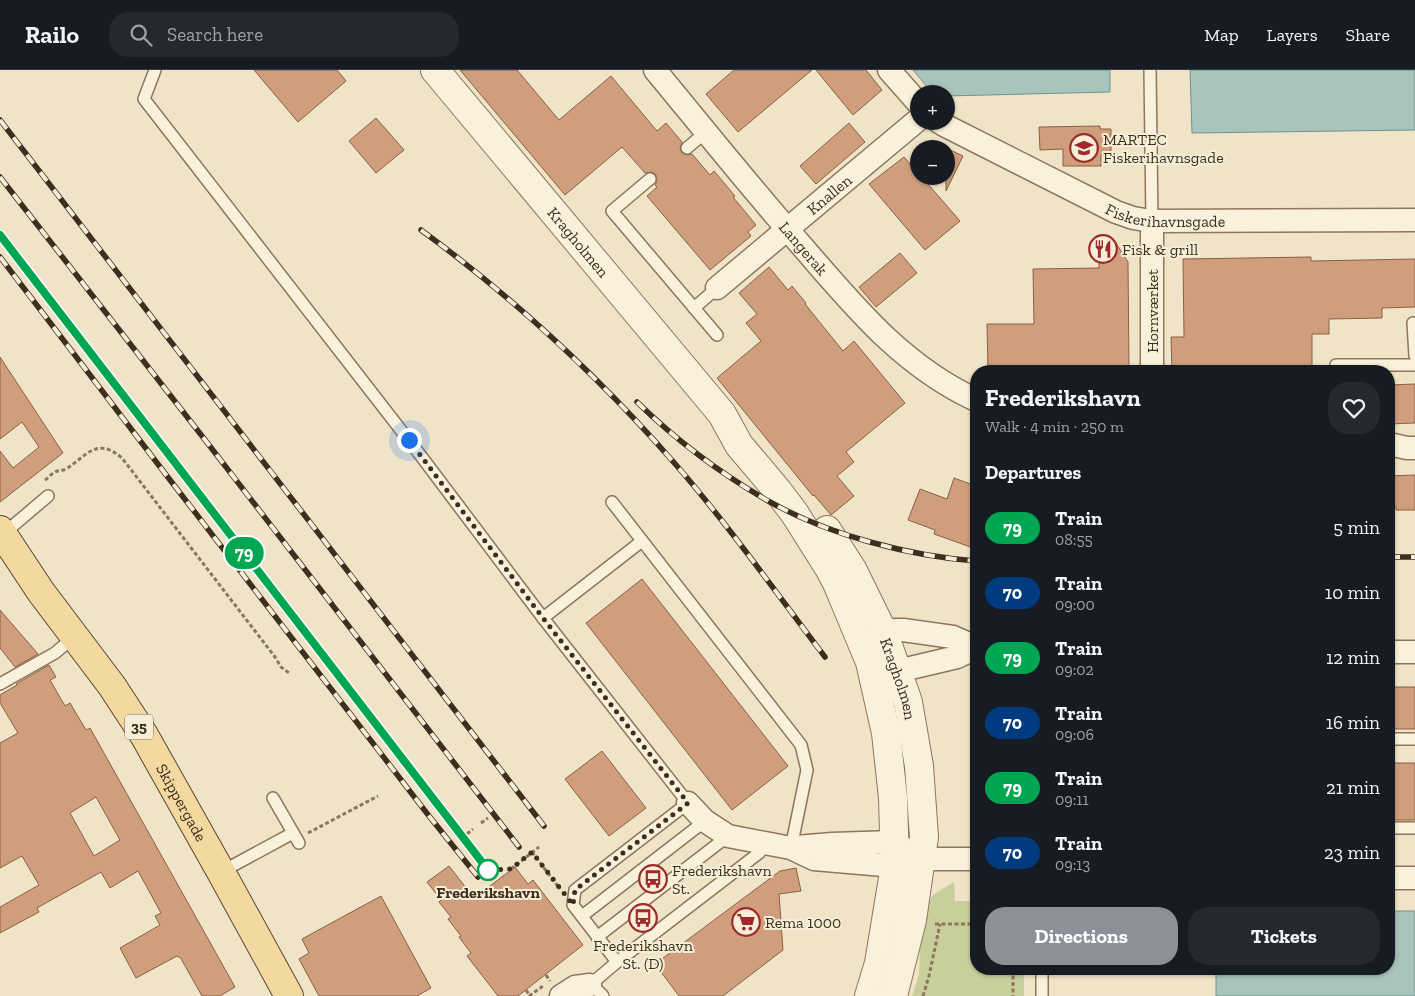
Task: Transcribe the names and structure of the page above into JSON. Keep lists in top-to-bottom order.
{
  "streets": {
    "main road": ["35", "Skippergade"],
    "street": [
      "Knallen",
      "Fiskerihavnsgade",
      "Kragholmen",
      "Langerak",
      "Hornværket"
    ]
  },
  "crossings": [
    ["Knallen", "Langerak"],
    ["Fiskerihavnsgade", "Hornværket"]
  ],
  "places": {
    "school or university": ["MARTEC Fiskerihavnsgade"],
    "restaurant": ["Fisk & grill"],
    "other": ["Frederikshavn"],
    "bus stop": ["Frederikshavn St.", "Frederikshavn St. (D)"],
    "supermarket": ["Rema 1000"]
  },
  "page": {
    "header": "Railo",
    "search": "Search here",
    "nav": ["Map", "Layers", "Share"],
    "on_map": "79",
    "map_buttons": ["+", "−"],
    "heading": [
      ["Frederikshavn", "Walk · 4 min · 250 m"],
      "Departures"
    ],
    "list": [
      {
        "mark": "79",
        "name": "Train",
        "note": "08:55",
        "value": "5 min"
      },
      {
        "mark": "70",
        "name": "Train",
        "note": "09:00",
        "value": "10 min"
      },
      {
        "mark": "79",
        "name": "Train",
        "note": "09:02",
        "value": "12 min"
      },
      {
        "mark": "70",
        "name": "Train",
        "note": "09:06",
        "value": "16 min"
      },
      {
        "mark": "79",
        "name": "Train",
        "note": "09:11",
        "value": "21 min"
      },
      {
        "mark": "70",
        "name": "Train",
        "note": "09:13",
        "value": "23 min"
      }
    ],
    "buttons": ["Directions", "Tickets"]
  }
}
